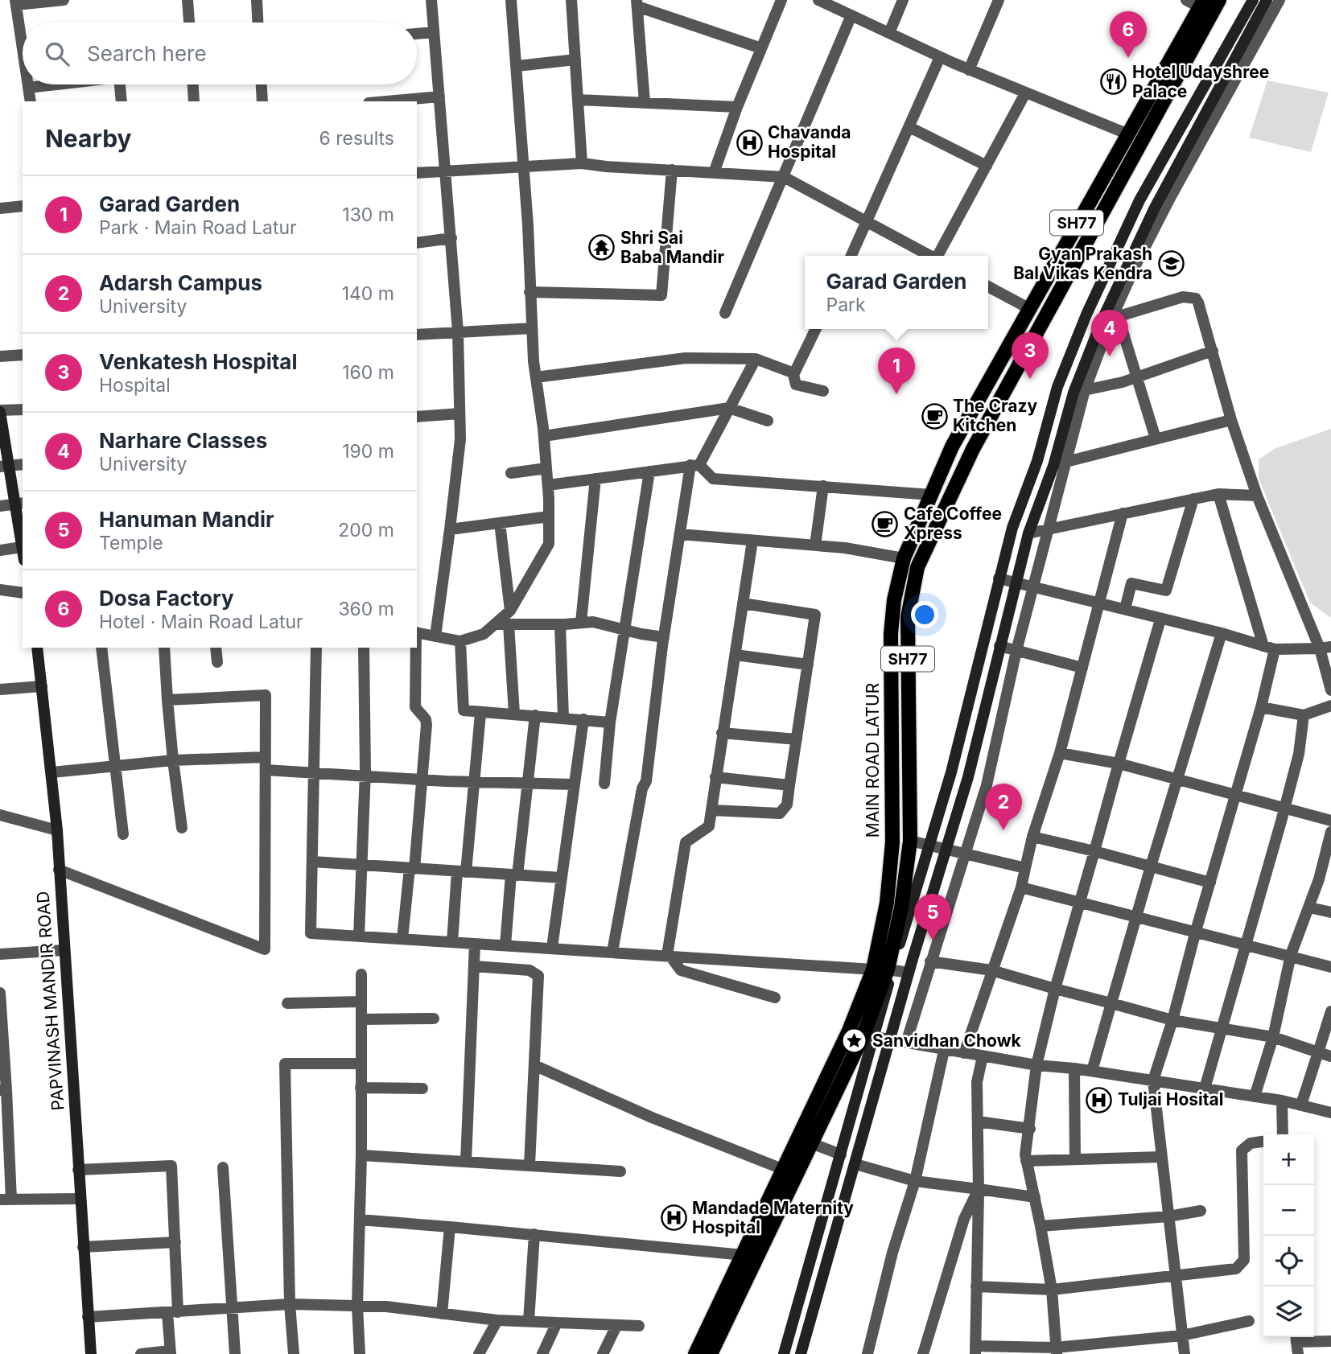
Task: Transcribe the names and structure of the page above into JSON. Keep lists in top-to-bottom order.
{
  "streets": {
    "main road": ["SH77", "MAIN ROAD LATUR"],
    "street": ["PAPVINASH MANDIR ROAD"]
  },
  "places": {
    "restaurant": ["Hotel Udayshree Palace"],
    "hospital": ["Chavanda Hospital", "Tuljai Hosital", "Mandade Maternity Hospital"],
    "temple": ["Shri Sai Baba Mandir"],
    "school or university": ["Gyan Prakash Bal Vikas Kendra"],
    "cafe": ["The Crazy Kitchen", "Cafe Coffee Xpress"],
    "place": ["Sanvidhan Chowk"]
  },
  "page": {
    "pins": [
      "6",
      "4",
      "3",
      "1",
      "2",
      "5"
    ],
    "search": "Search here",
    "heading": ["Nearby", "6 results"],
    "list": [
      {
        "mark": "1",
        "name": "Garad Garden",
        "note": "Park · Main Road Latur",
        "value": "130 m"
      },
      {
        "mark": "2",
        "name": "Adarsh Campus",
        "note": "University",
        "value": "140 m"
      },
      {
        "mark": "3",
        "name": "Venkatesh Hospital",
        "note": "Hospital",
        "value": "160 m"
      },
      {
        "mark": "4",
        "name": "Narhare Classes",
        "note": "University",
        "value": "190 m"
      },
      {
        "mark": "5",
        "name": "Hanuman Mandir",
        "note": "Temple",
        "value": "200 m"
      },
      {
        "mark": "6",
        "name": "Dosa Factory",
        "note": "Hotel · Main Road Latur",
        "value": "360 m"
      }
    ],
    "popup": ["Garad Garden", "Park"],
    "map_buttons": ["+", "−"]
  }
}
